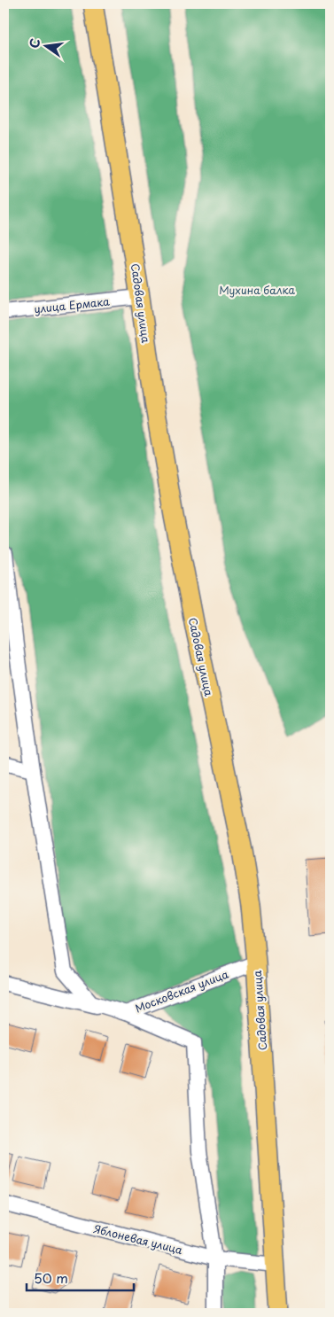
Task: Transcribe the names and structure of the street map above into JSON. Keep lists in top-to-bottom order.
{
  "streets": {
    "main road": ["Садовая улица"],
    "street": ["улица Ермака", "Московская улица", "Яблоневая улица"]
  },
  "crossings": [
    ["Садовая улица", "улица Ермака"],
    ["Садовая улица", "Московская улица"],
    ["Садовая улица", "Яблоневая улица"]
  ],
  "parks": ["Мухина балка"],
  "scale_bar": "50 m",
  "north": "left"
}
